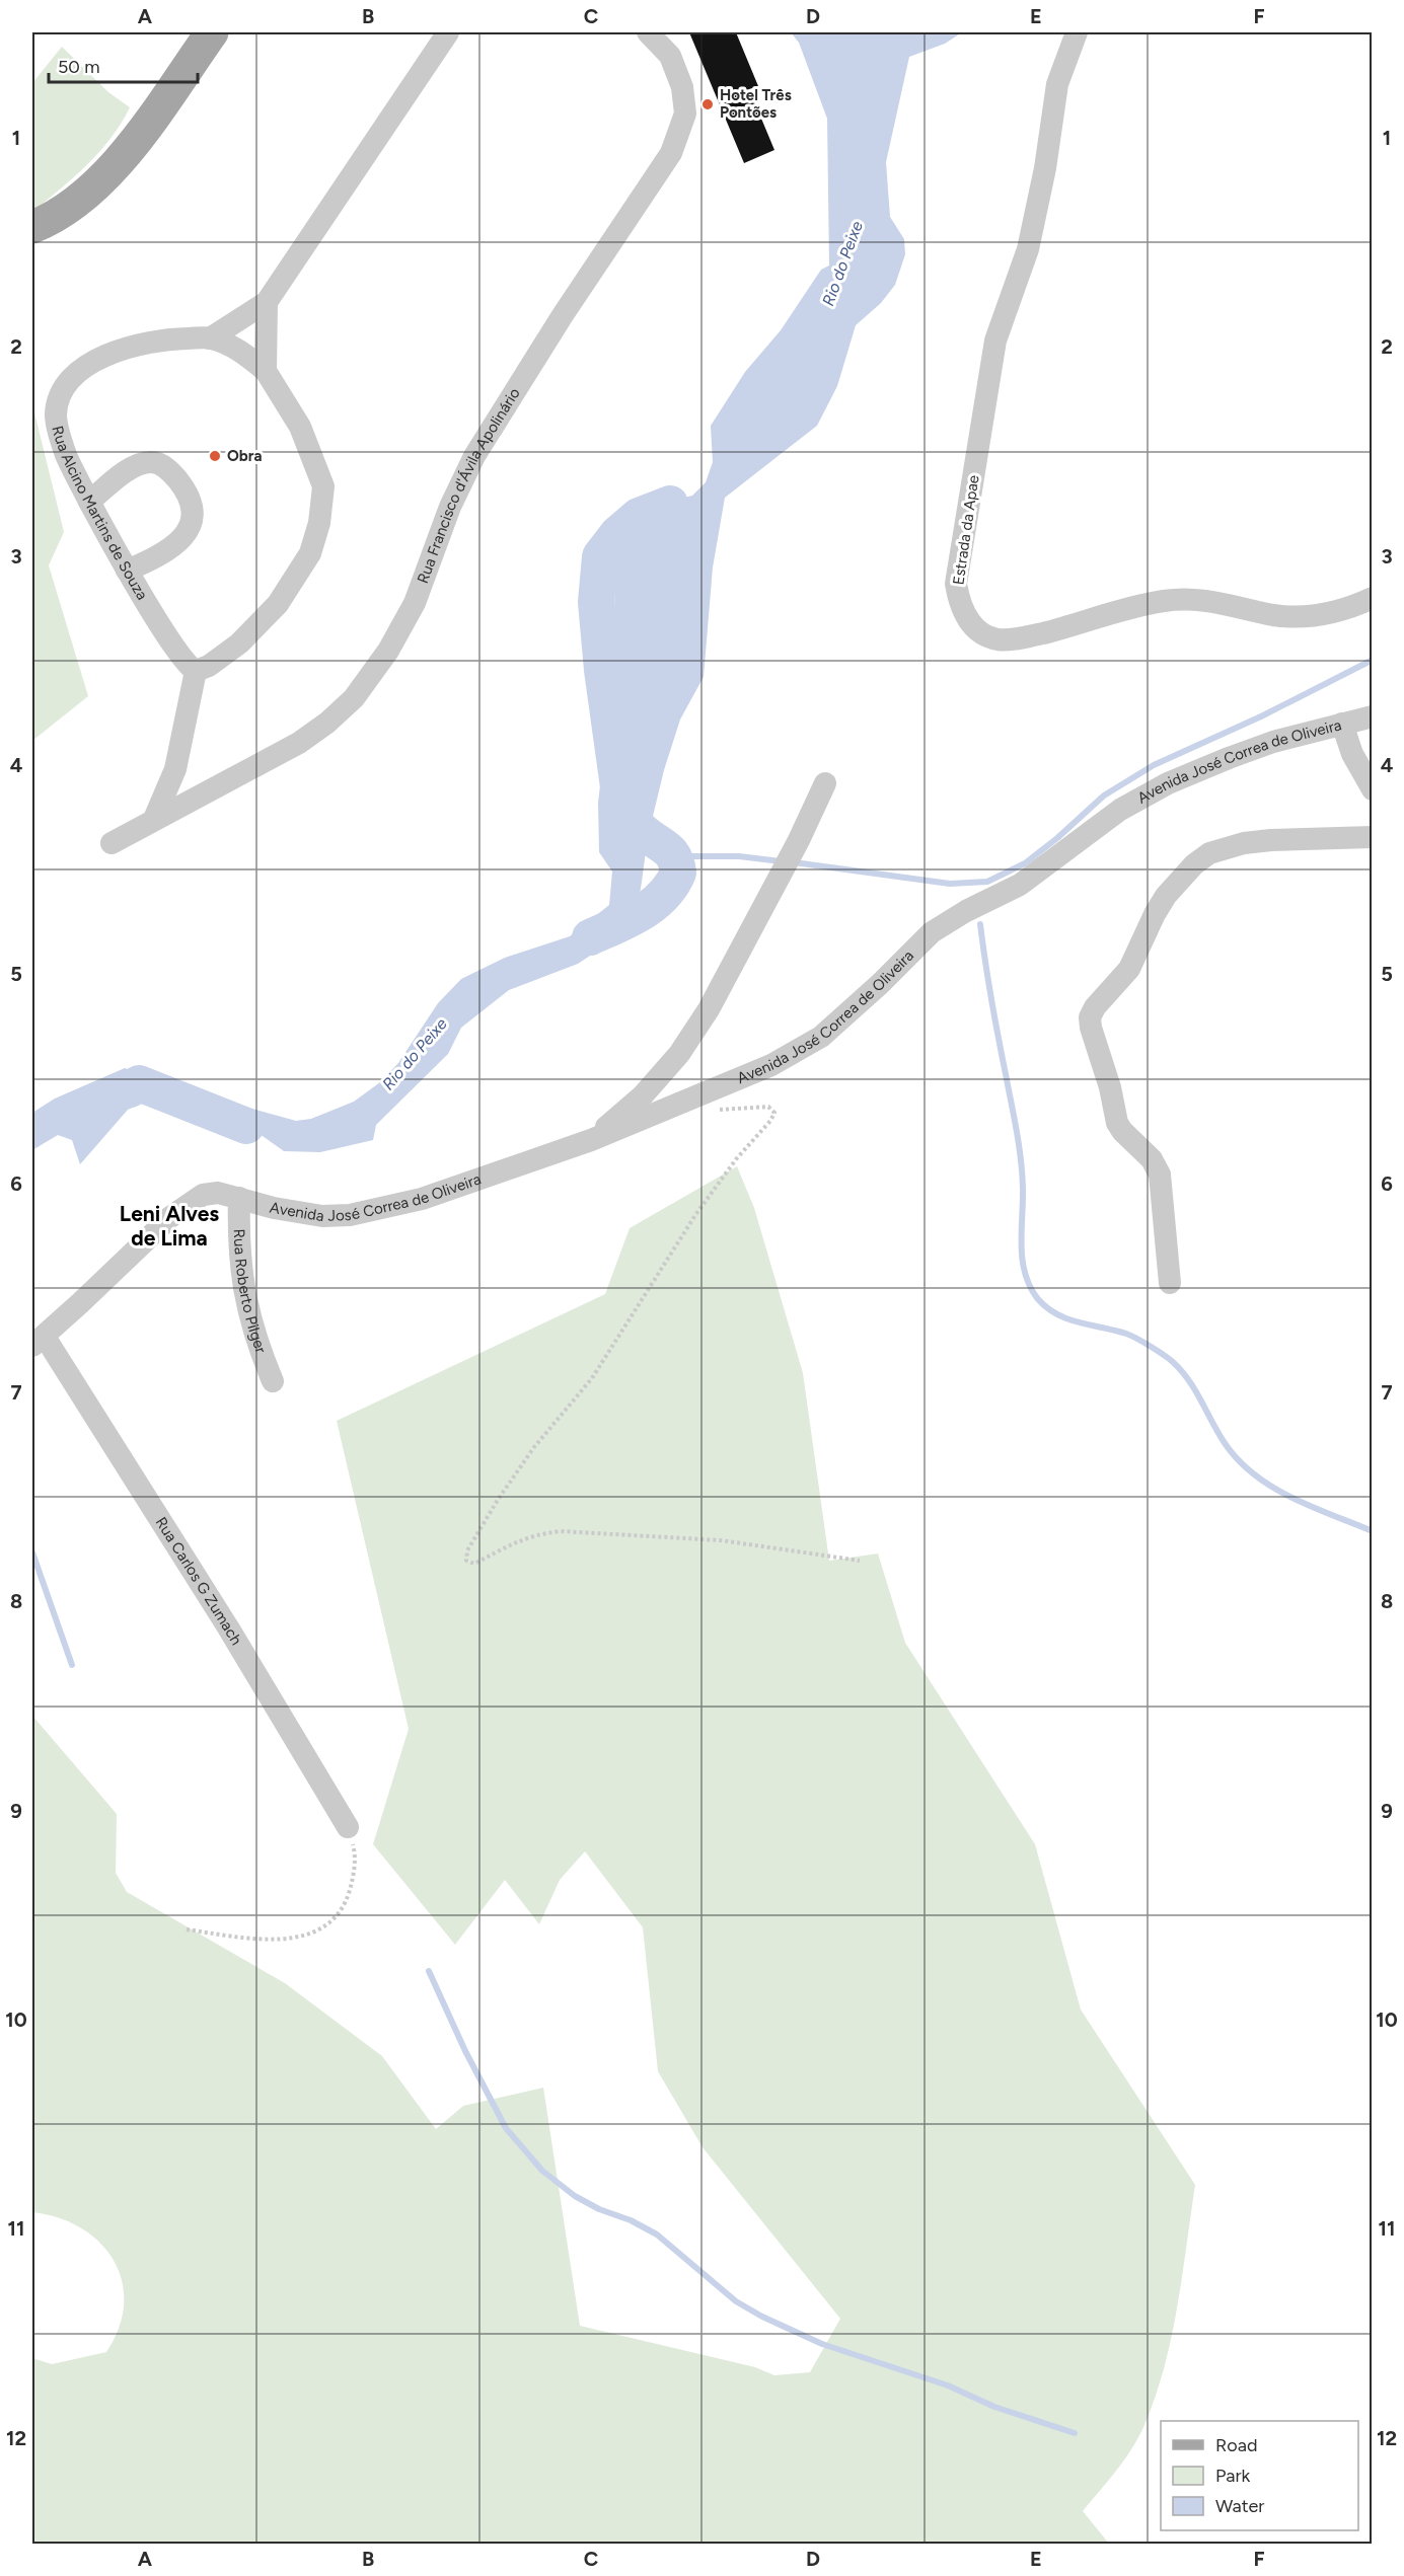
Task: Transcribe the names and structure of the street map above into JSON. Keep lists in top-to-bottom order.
{
  "streets": {
    "street": [
      "Rua Francisco d'Ávila Apolinário",
      "Rua Alcino Martins de Souza",
      "Estrada da Apae",
      "Avenida José Correa de Oliveira",
      "Rua Roberto Pilger",
      "Rua Carlos G Zumach"
    ]
  },
  "crossings": [
    ["Avenida José Correa de Oliveira", "Rua Roberto Pilger"],
    ["Avenida José Correa de Oliveira", "Rua Carlos G Zumach"]
  ],
  "districts": ["Leni Alves de Lima"],
  "water": ["Rio do Peixe"],
  "places": ["Hotel Três Pontões", "Obra"],
  "legend": ["Road", "Park", "Water"],
  "scale_bar": "50 m",
  "grid": {
    "columns": [
      "A",
      "B",
      "C",
      "D",
      "E",
      "F"
    ],
    "rows": [
      "1",
      "2",
      "3",
      "4",
      "5",
      "6",
      "7",
      "8",
      "9",
      "10",
      "11",
      "12"
    ]
  }
}
